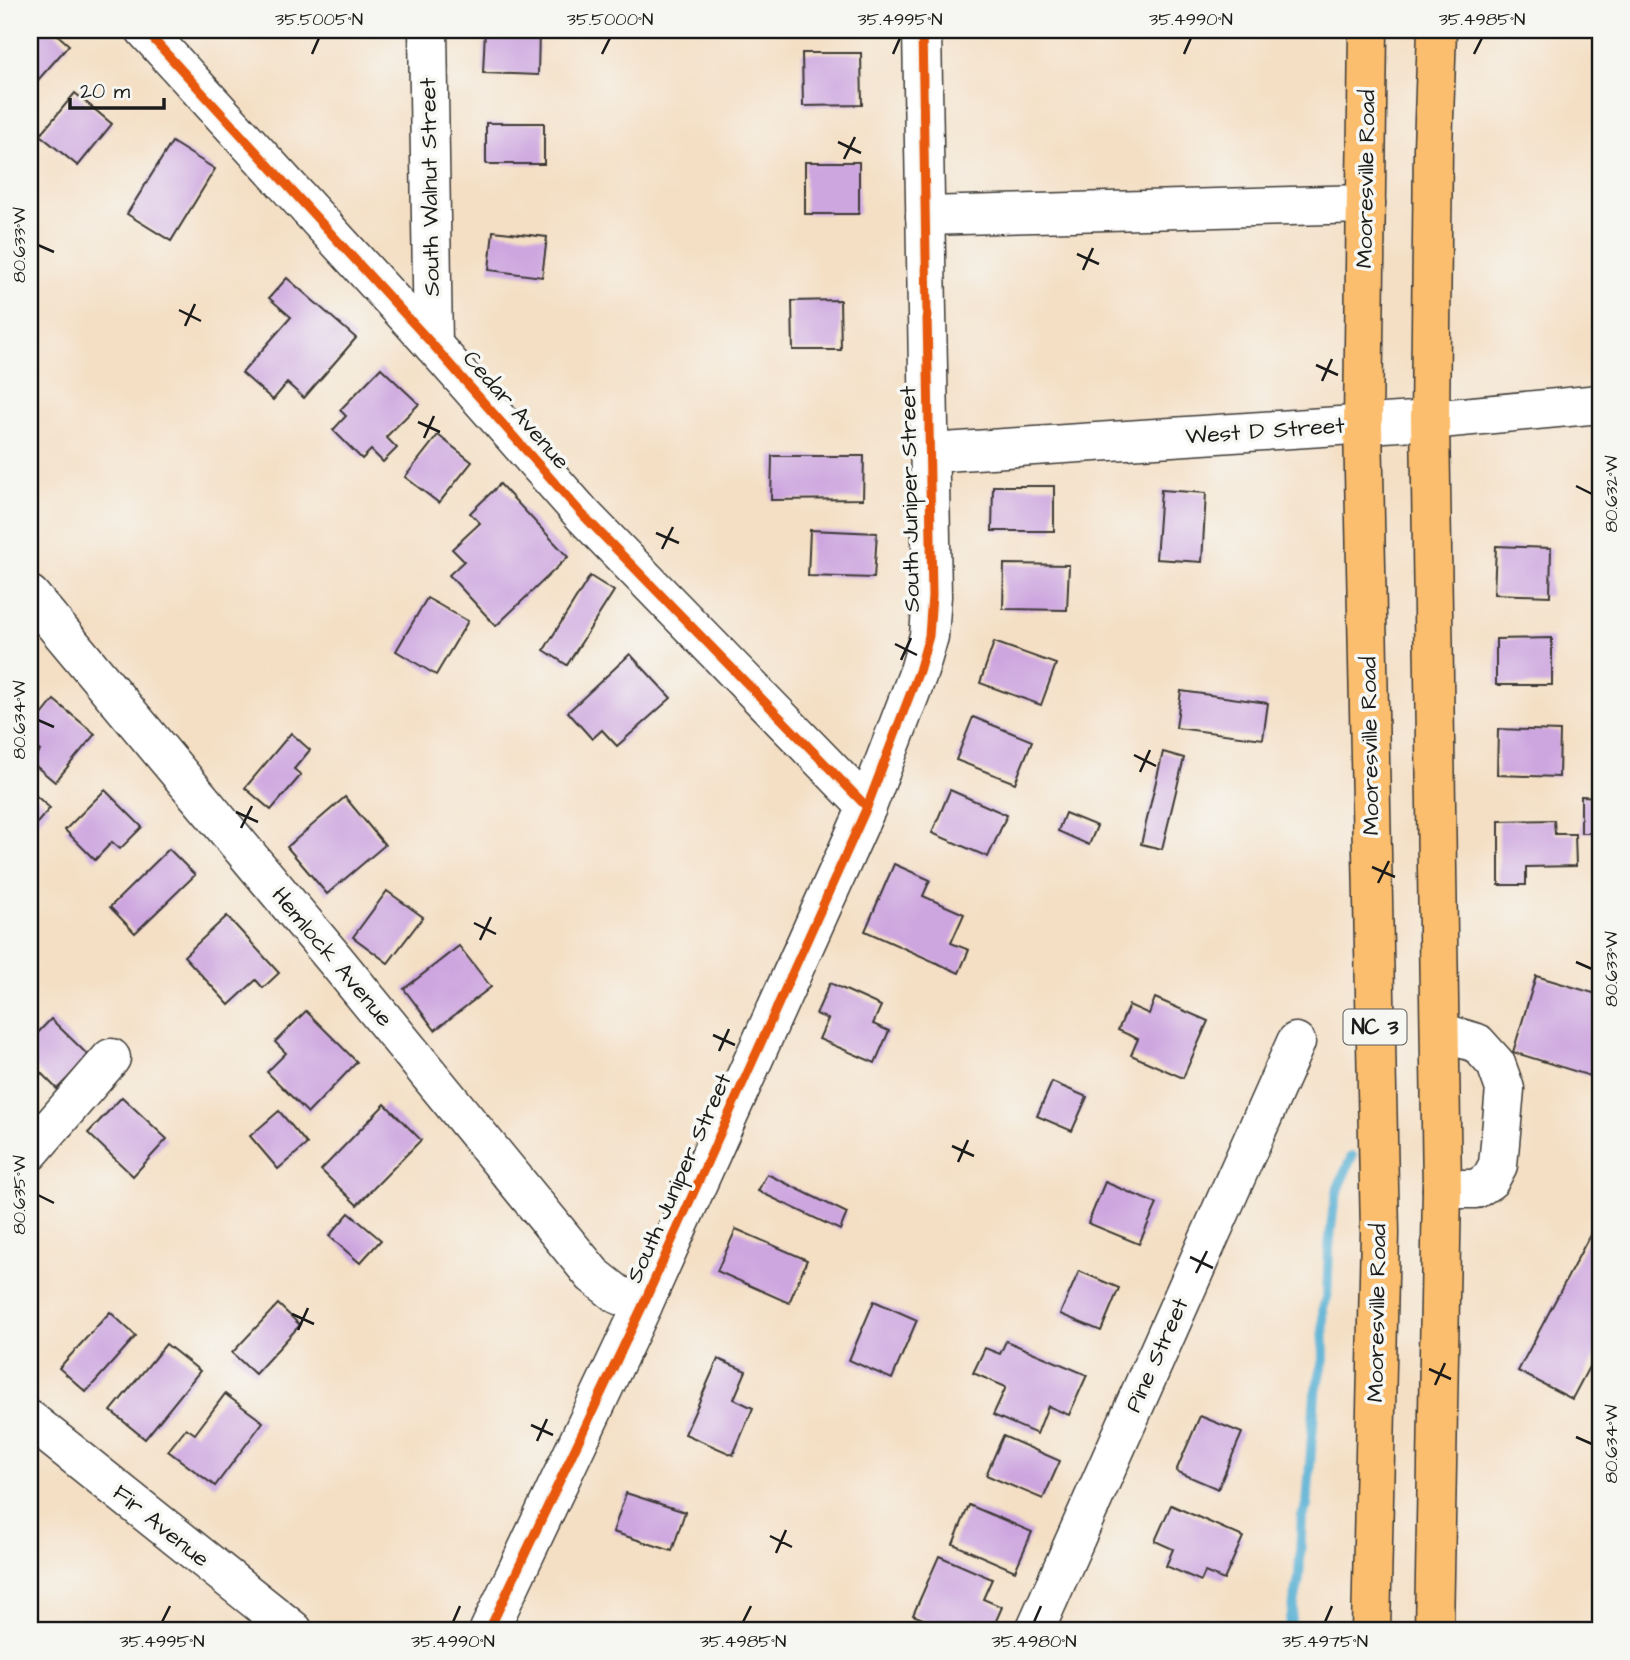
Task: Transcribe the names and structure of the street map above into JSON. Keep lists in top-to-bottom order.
{
  "streets": {
    "main road": ["Mooresville Road", "NC 3"],
    "street": [
      "South Walnut Street",
      "Cedar Avenue",
      "West D Street",
      "South Juniper Street",
      "Hemlock Avenue",
      "Pine Street",
      "Fir Avenue"
    ]
  },
  "crossings": [
    ["Mooresville Road", "West D Street"],
    ["South Walnut Street", "Cedar Avenue"],
    ["Cedar Avenue", "South Juniper Street"],
    ["West D Street", "South Juniper Street"],
    ["South Juniper Street", "Hemlock Avenue"]
  ],
  "scale_bar": "20 m",
  "coordinates": [
    "35.5005°N",
    "35.5000°N",
    "35.4995°N",
    "35.4990°N",
    "35.4985°N",
    "80.633°W",
    "80.632°W",
    "80.634°W",
    "80.635°W",
    "35.4980°N",
    "35.4975°N"
  ]
}
